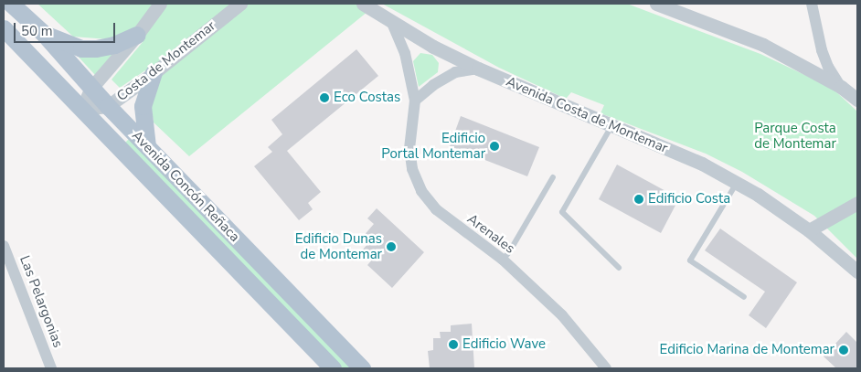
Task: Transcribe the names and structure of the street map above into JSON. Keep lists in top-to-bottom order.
{
  "streets": {
    "main road": ["Avenida Concón Reñaca"],
    "street": [
      "Costa de Montemar",
      "Avenida Costa de Montemar",
      "Arenales",
      "Las Pelargonias"
    ]
  },
  "crossings": [
    ["Costa de Montemar", "Avenida Concón Reñaca"],
    ["Avenida Costa de Montemar", "Arenales"]
  ],
  "parks": ["Parque Costa de Montemar"],
  "places": [
    "Eco Costas",
    "Edificio Portal Montemar",
    "Edificio Costa",
    "Edificio Dunas de Montemar",
    "Edificio Wave",
    "Edificio Marina de Montemar"
  ],
  "scale_bar": "50 m"
}
